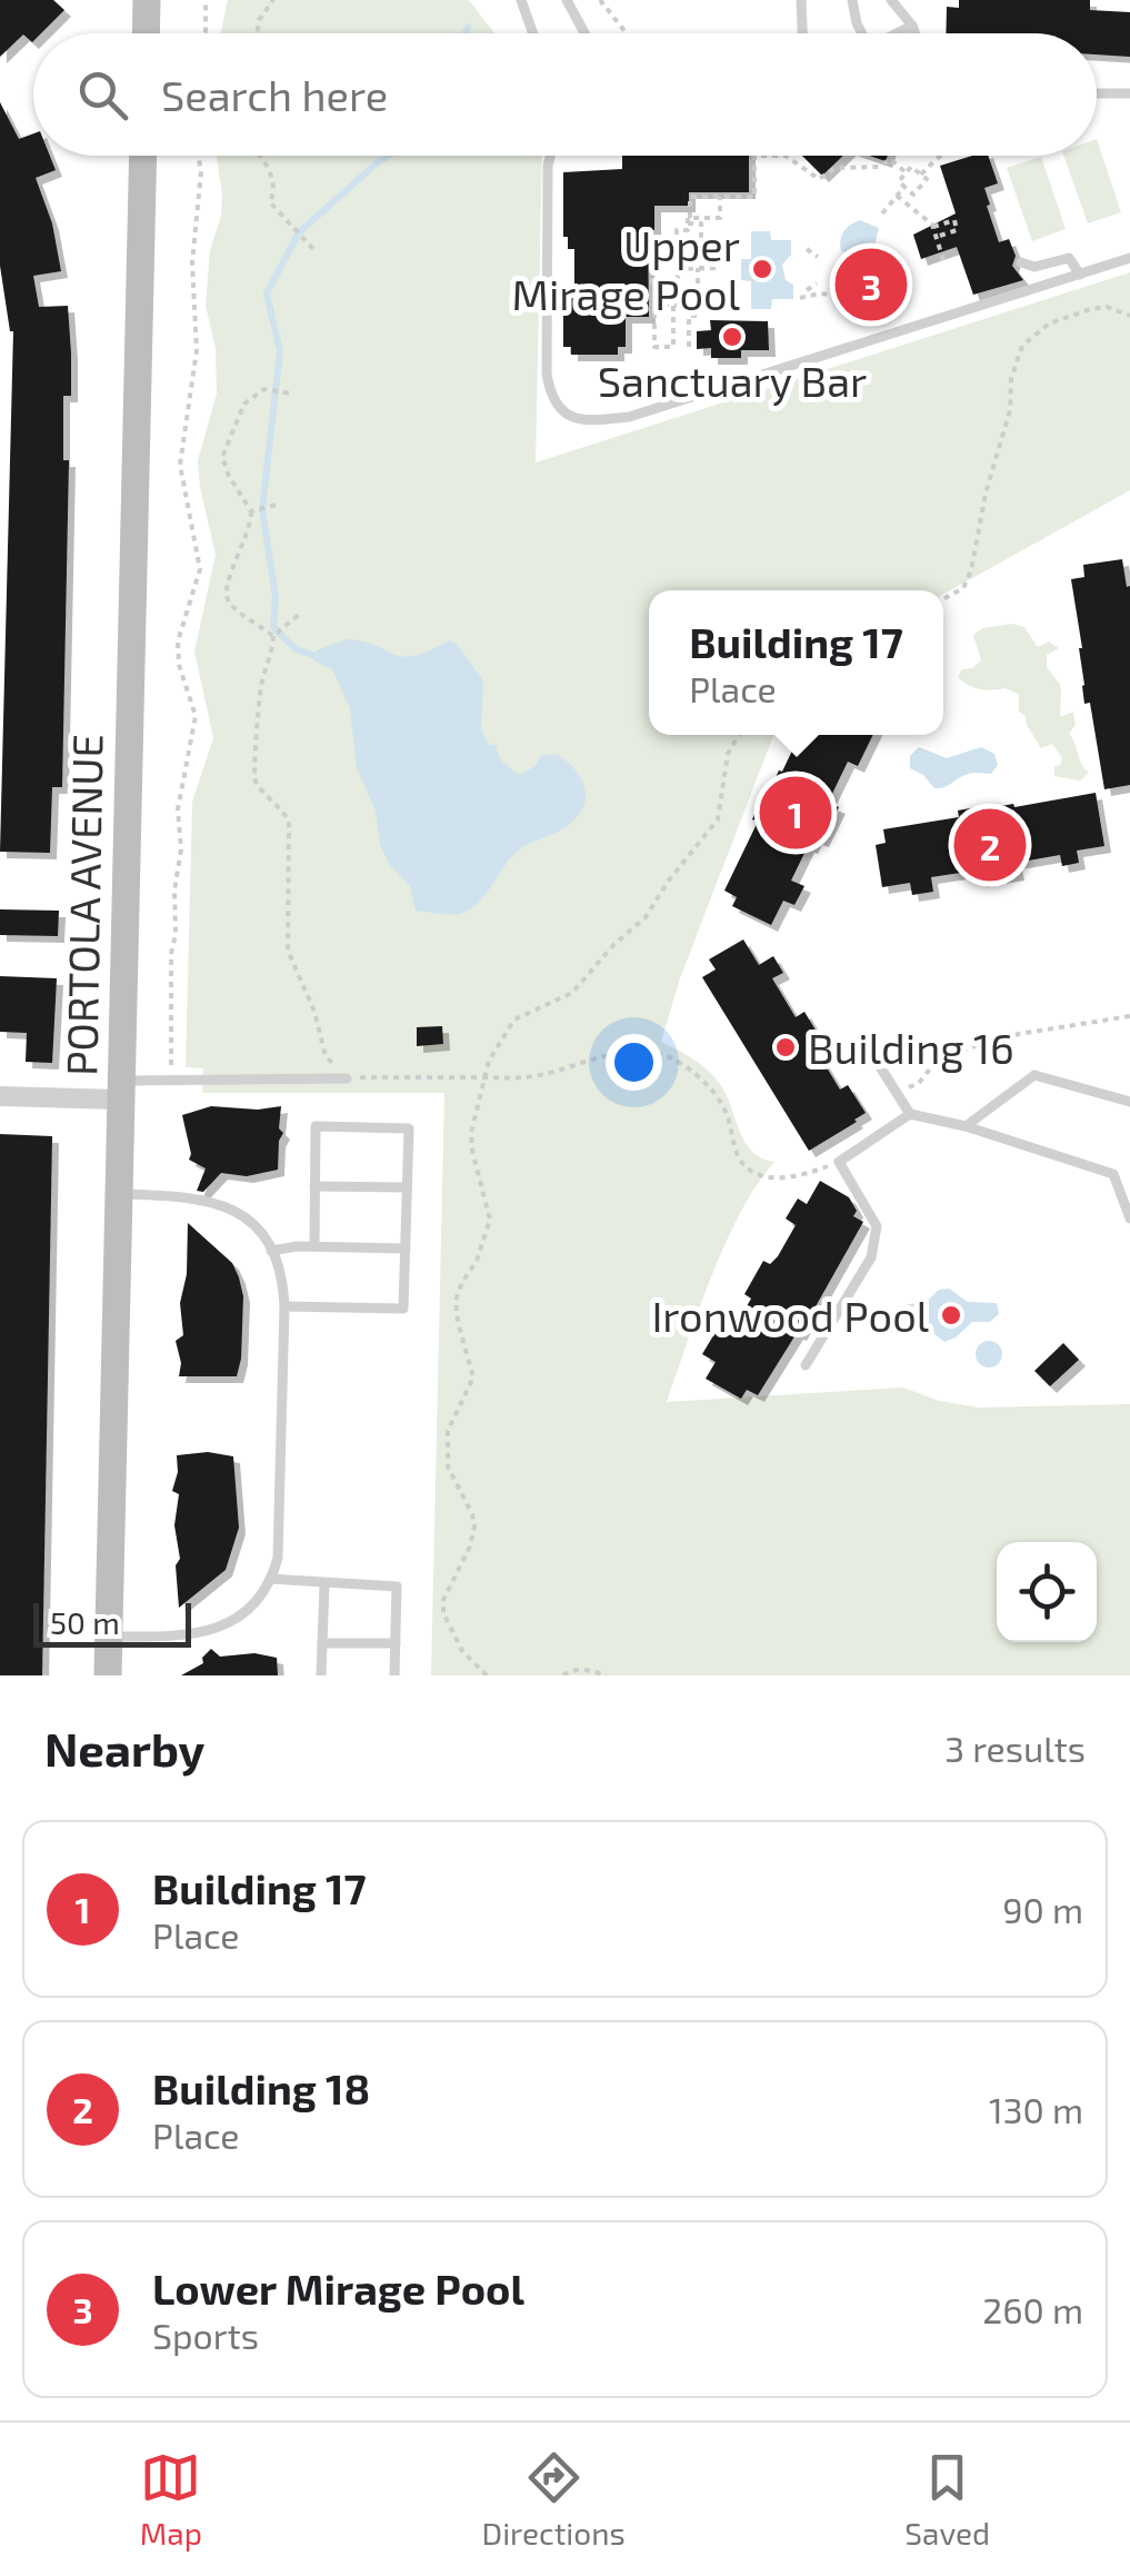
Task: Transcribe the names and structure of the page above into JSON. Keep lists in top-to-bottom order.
{
  "streets": {
    "main road": ["PORTOLA AVENUE"]
  },
  "places": [
    "Upper Mirage Pool",
    "Sanctuary Bar",
    "Building 16",
    "Ironwood Pool"
  ],
  "scale_bar": "50 m",
  "page": {
    "search": "Search here",
    "pins": ["3", "1", "2"],
    "popup": ["Building 17", "Place"],
    "scale": "50 m",
    "heading": ["Nearby", "3 results"],
    "list": [
      {
        "mark": "1",
        "name": "Building 17",
        "note": "Place",
        "value": "90 m"
      },
      {
        "mark": "2",
        "name": "Building 18",
        "note": "Place",
        "value": "130 m"
      },
      {
        "mark": "3",
        "name": "Lower Mirage Pool",
        "note": "Sports",
        "value": "260 m"
      }
    ],
    "nav": ["Map", "Directions", "Saved"]
  }
}
